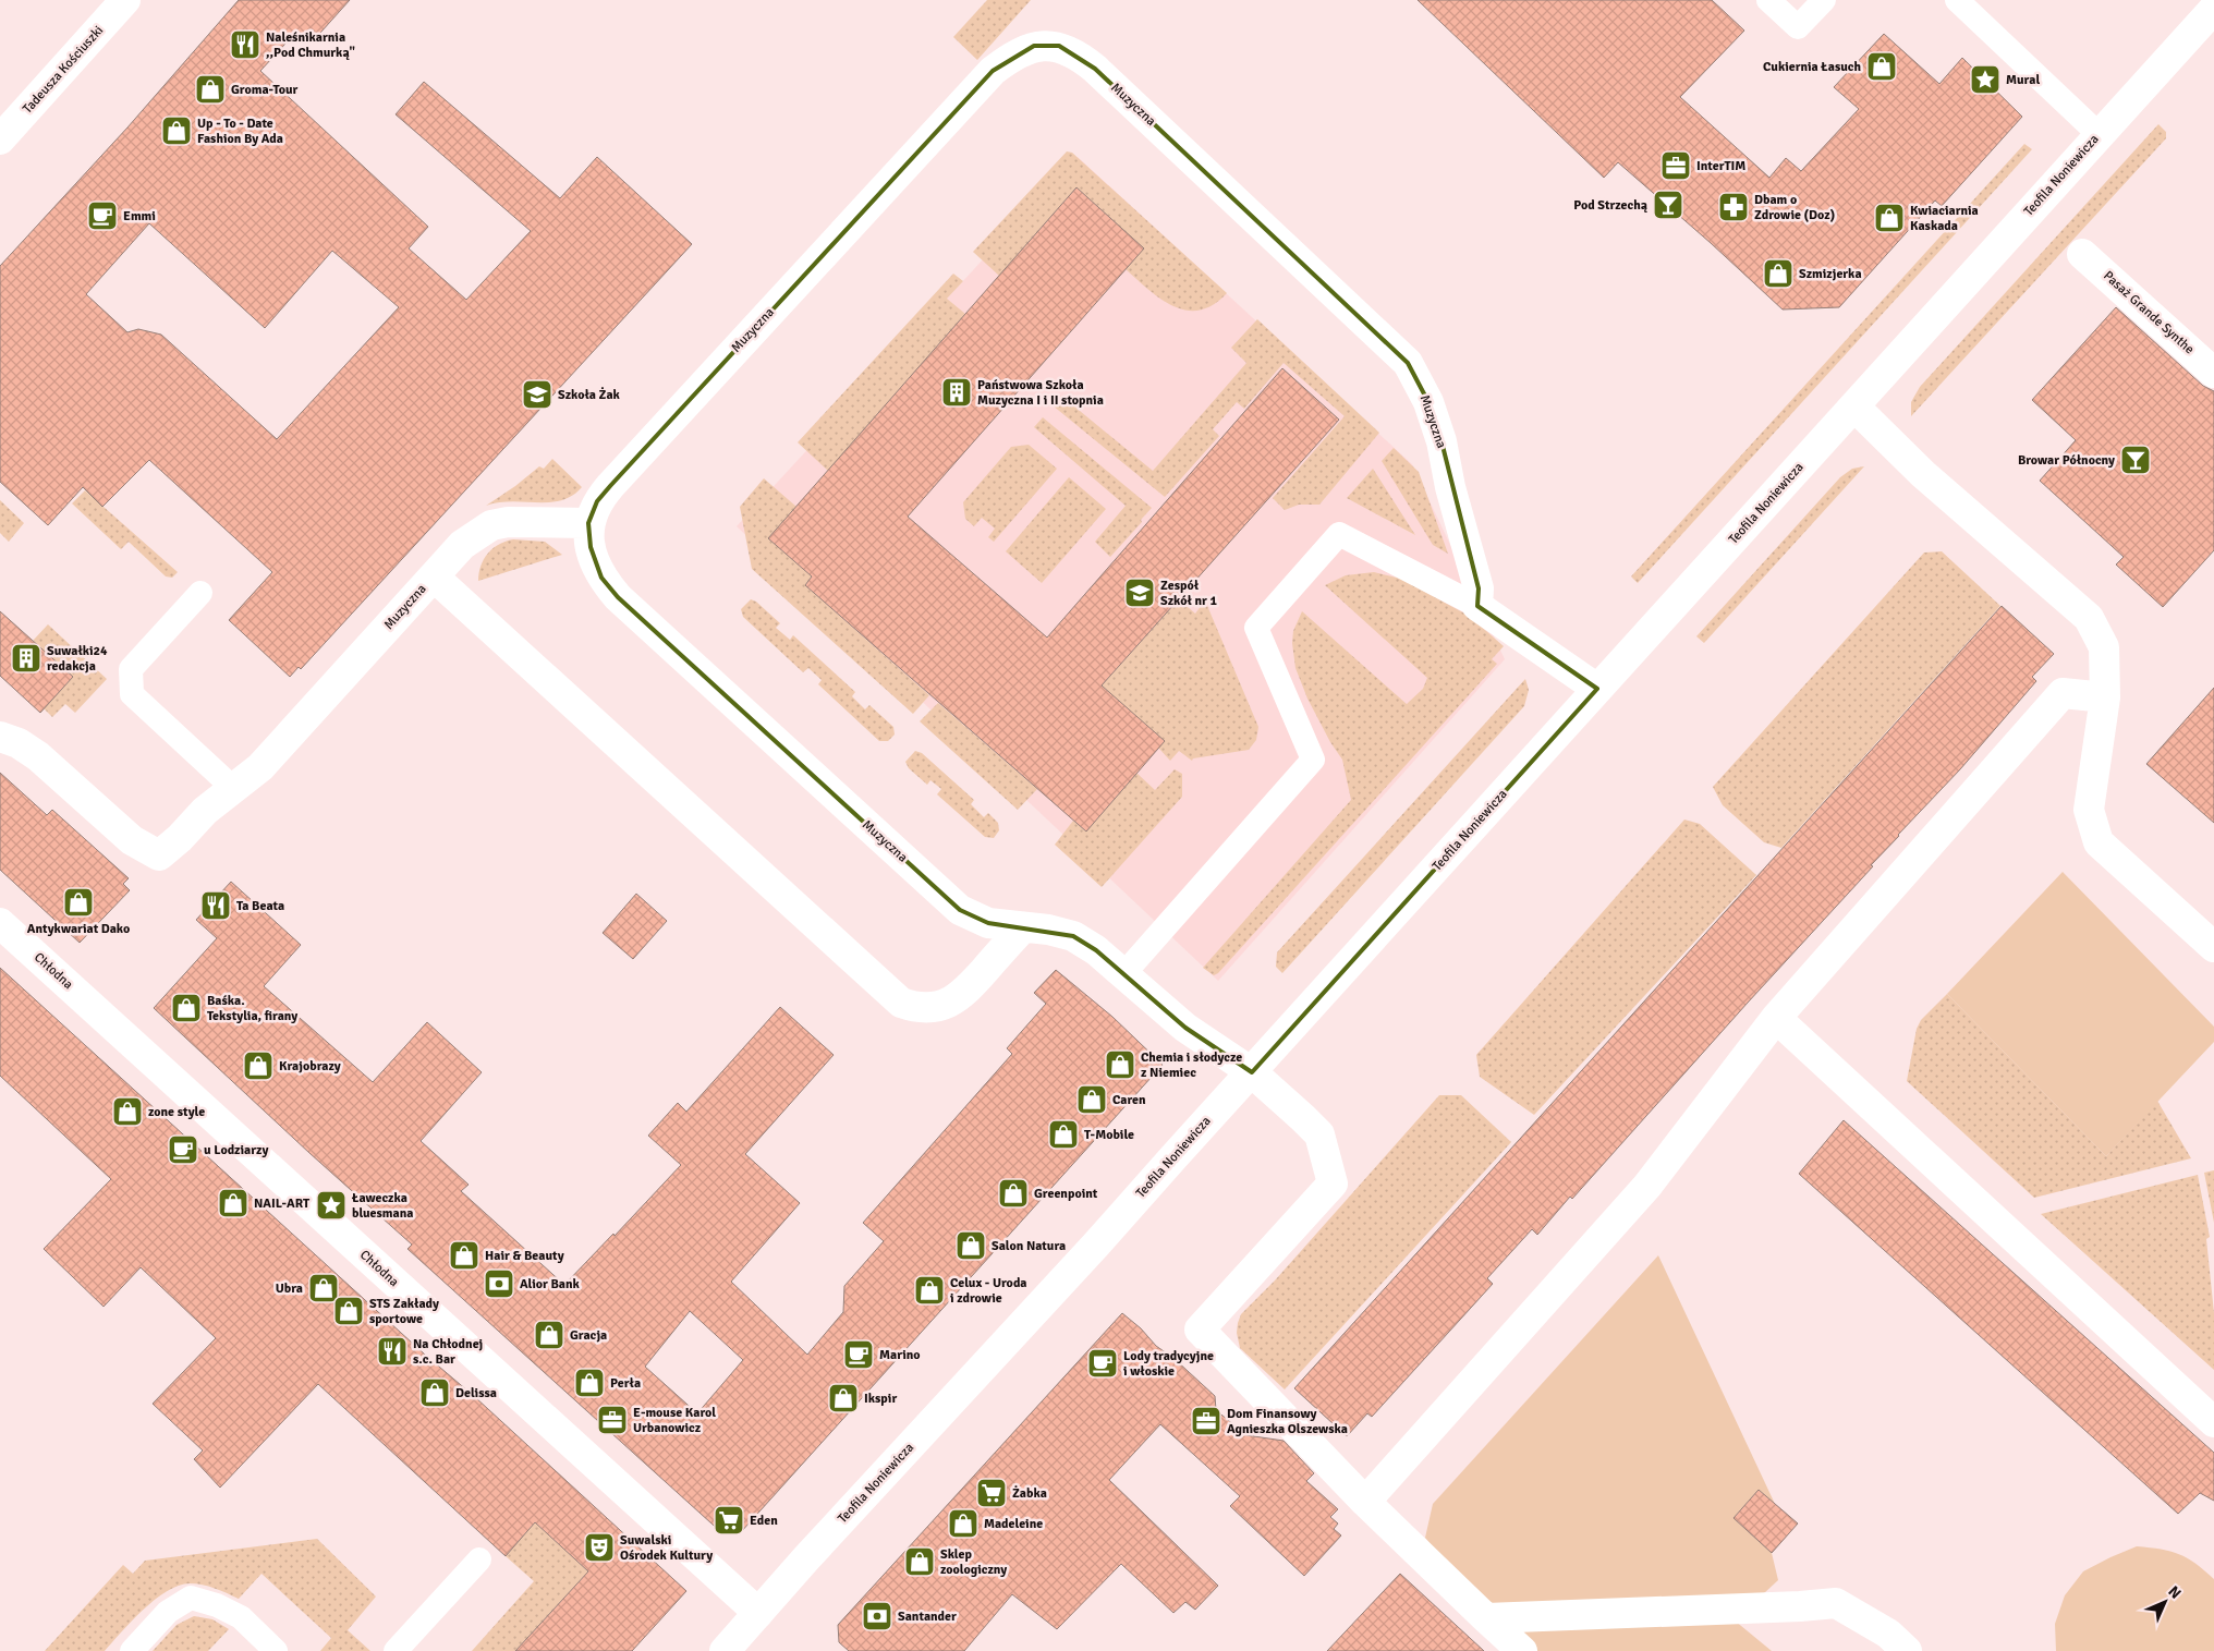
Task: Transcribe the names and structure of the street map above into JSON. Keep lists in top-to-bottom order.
{
  "streets": {
    "street": [
      "Tadeusza Kościuszki",
      "Muzyczna",
      "Teofila Noniewicza",
      "Pasaż Grande Synthe",
      "Chłodna"
    ]
  },
  "crossings": [
    ["Muzyczna", "Teofila Noniewicza"],
    ["Teofila Noniewicza", "Chłodna"]
  ],
  "places": {
    "restaurant": ["Naleśnikarnia ,,Pod Chmurką\"", "Ta Beata", "Na Chłodnej s.c. Bar"],
    "shop": [
      "Cukiernia Łasuch",
      "Groma-Tour",
      "Up - To - Date Fashion By Ada",
      "Kwiaciarnia Kaskada",
      "Szmizjerka",
      "Antykwariat Dako",
      "Baśka. Tekstylia, firany",
      "Chemia i słodycze z Niemiec",
      "Krajobrazy",
      "Caren",
      "zone style",
      "T-Mobile",
      "Greenpoint",
      "NAIL-ART",
      "Salon Natura",
      "Hair & Beauty",
      "Ubra",
      "Celux - Uroda i zdrowie",
      "STS Zakłady sportowe",
      "Gracja",
      "Perła",
      "Delissa",
      "Ikspir",
      "Madeleine",
      "Sklep zoologiczny"
    ],
    "place": ["Mural", "Ławeczka bluesmana"],
    "office": ["InterTIM", "E-mouse Karol Urbanowicz", "Dom Finansowy Agnieszka Olszewska"],
    "bar": ["Pod Strzechą", "Browar Północny"],
    "pharmacy": ["Dbam o Zdrowie (Doz)"],
    "cafe": [
      "Emmi",
      "u Lodziarzy",
      "Marino",
      "Lody tradycyjne i włoskie"
    ],
    "building": ["Państwowa Szkoła Muzyczna I i II stopnia", "Suwałki24 redakcja"],
    "school or university": ["Szkoła Żak", "Zespół Szkół nr 1"],
    "bank": ["Alior Bank", "Santander"],
    "supermarket": ["Żabka", "Eden"],
    "theatre": ["Suwalski Ośrodek Kultury"]
  },
  "north": "top right"
}
